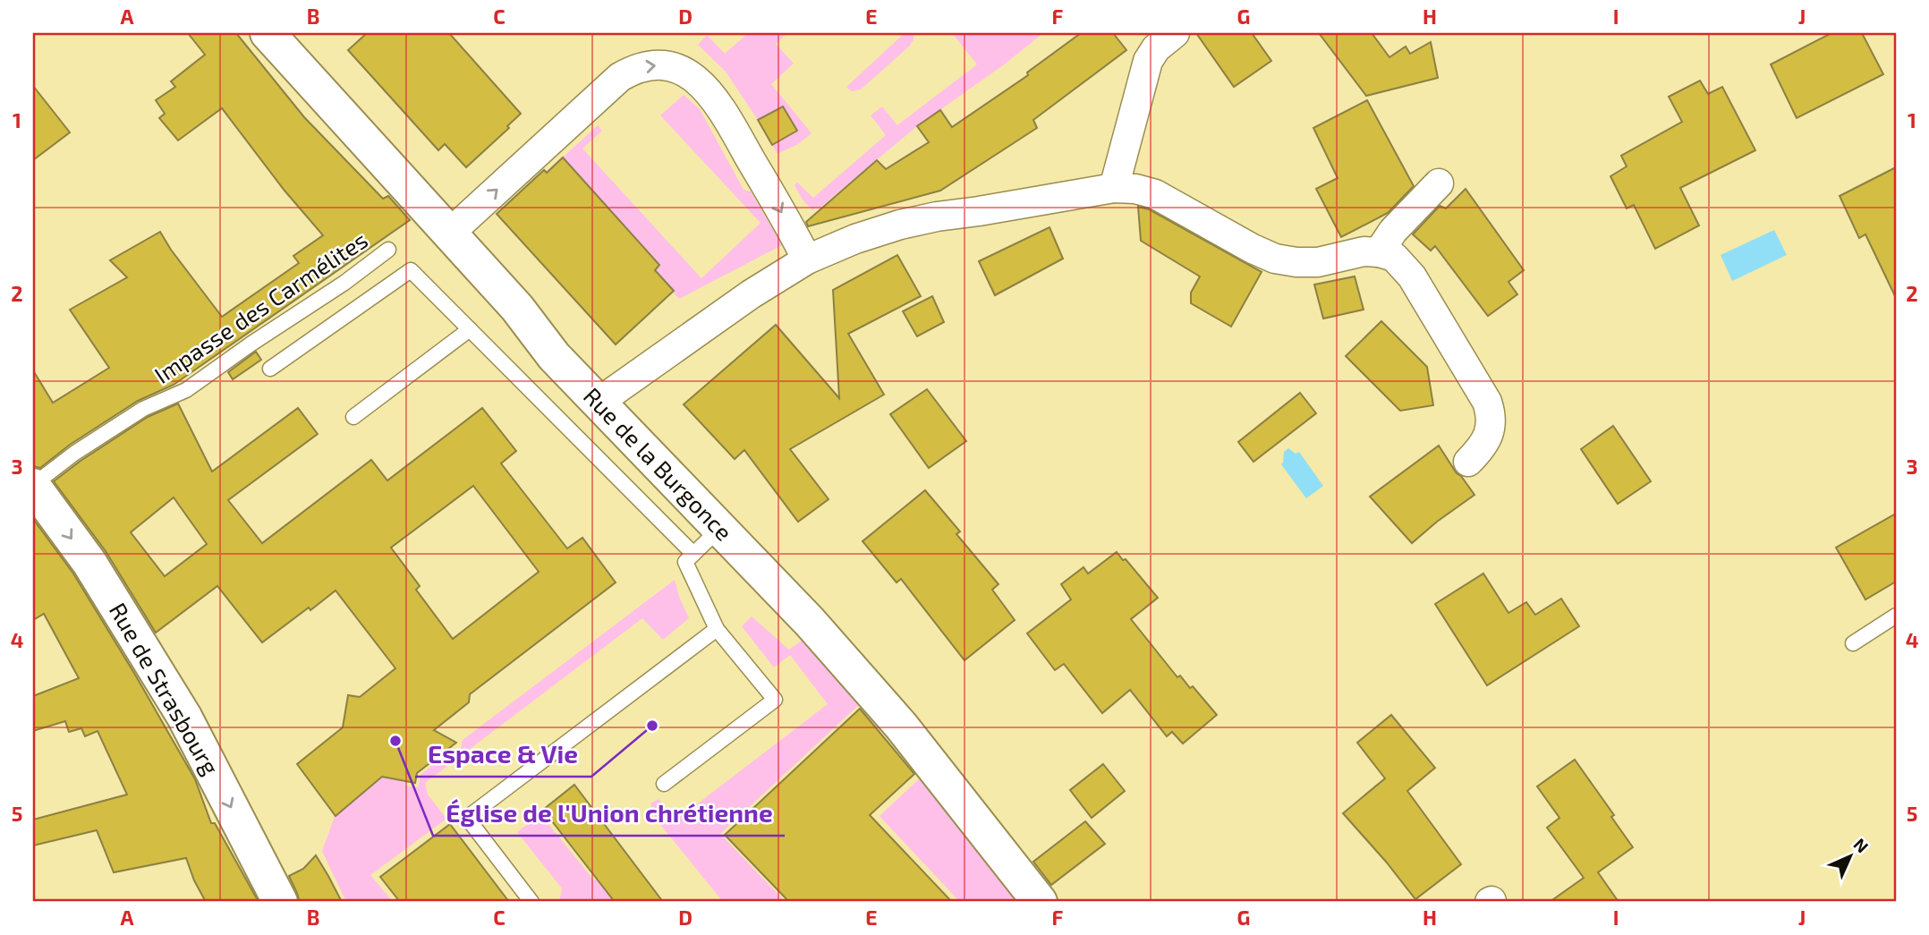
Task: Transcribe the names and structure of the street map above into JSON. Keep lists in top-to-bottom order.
{
  "streets": {
    "street": ["Rue de la Burgonce", "Rue de Strasbourg"],
    "lane": ["Impasse des Carmélites"]
  },
  "crossings": [
    ["Impasse des Carmélites", "Rue de Strasbourg"]
  ],
  "one_way": ["Rue de Strasbourg"],
  "places": ["Espace & Vie", "Église de l'Union chrétienne"],
  "north": "top right",
  "grid": {
    "columns": [
      "A",
      "B",
      "C",
      "D",
      "E",
      "F",
      "G",
      "H",
      "I",
      "J"
    ],
    "rows": [
      "1",
      "2",
      "3",
      "4",
      "5"
    ]
  }
}
